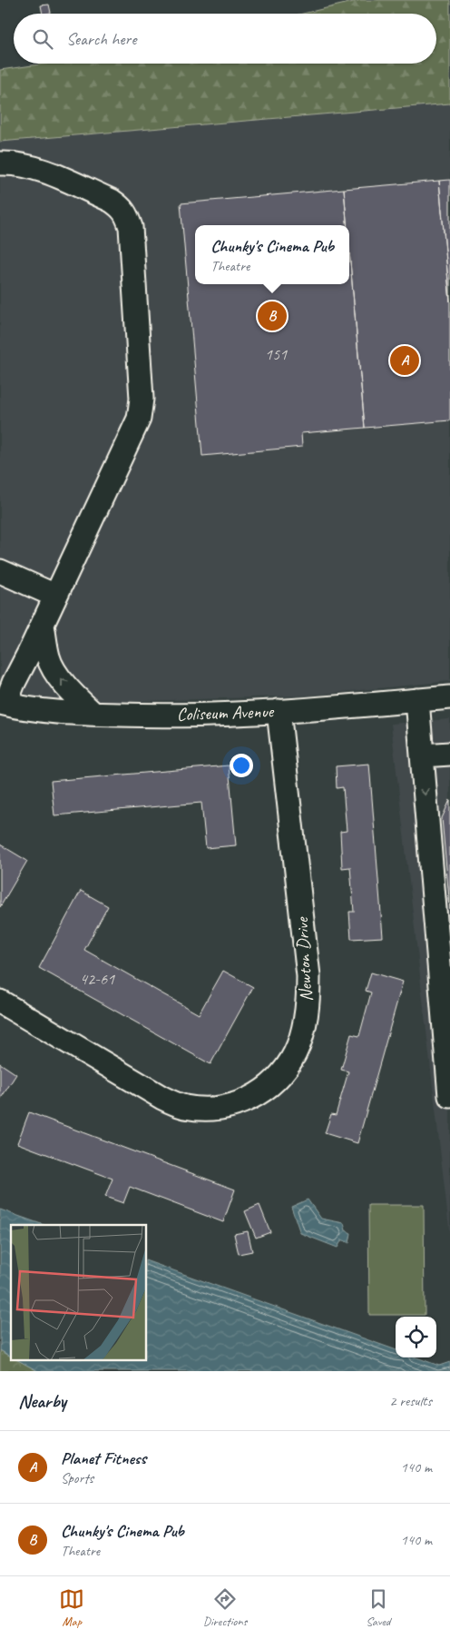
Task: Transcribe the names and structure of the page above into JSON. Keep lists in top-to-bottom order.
{
  "streets": {
    "street": ["Coliseum Avenue", "Newton Drive"]
  },
  "crossings": [
    ["Coliseum Avenue", "Newton Drive"]
  ],
  "house_numbers": ["151", "42-61"],
  "page": {
    "search": "Search here",
    "popup": ["Chunky's Cinema Pub", "Theatre"],
    "pins": ["B", "A"],
    "heading": ["Nearby", "2 results"],
    "list": [
      {
        "mark": "A",
        "name": "Planet Fitness",
        "note": "Sports",
        "value": "140 m"
      },
      {
        "mark": "B",
        "name": "Chunky's Cinema Pub",
        "note": "Theatre",
        "value": "140 m"
      }
    ],
    "nav": ["Map", "Directions", "Saved"]
  }
}
